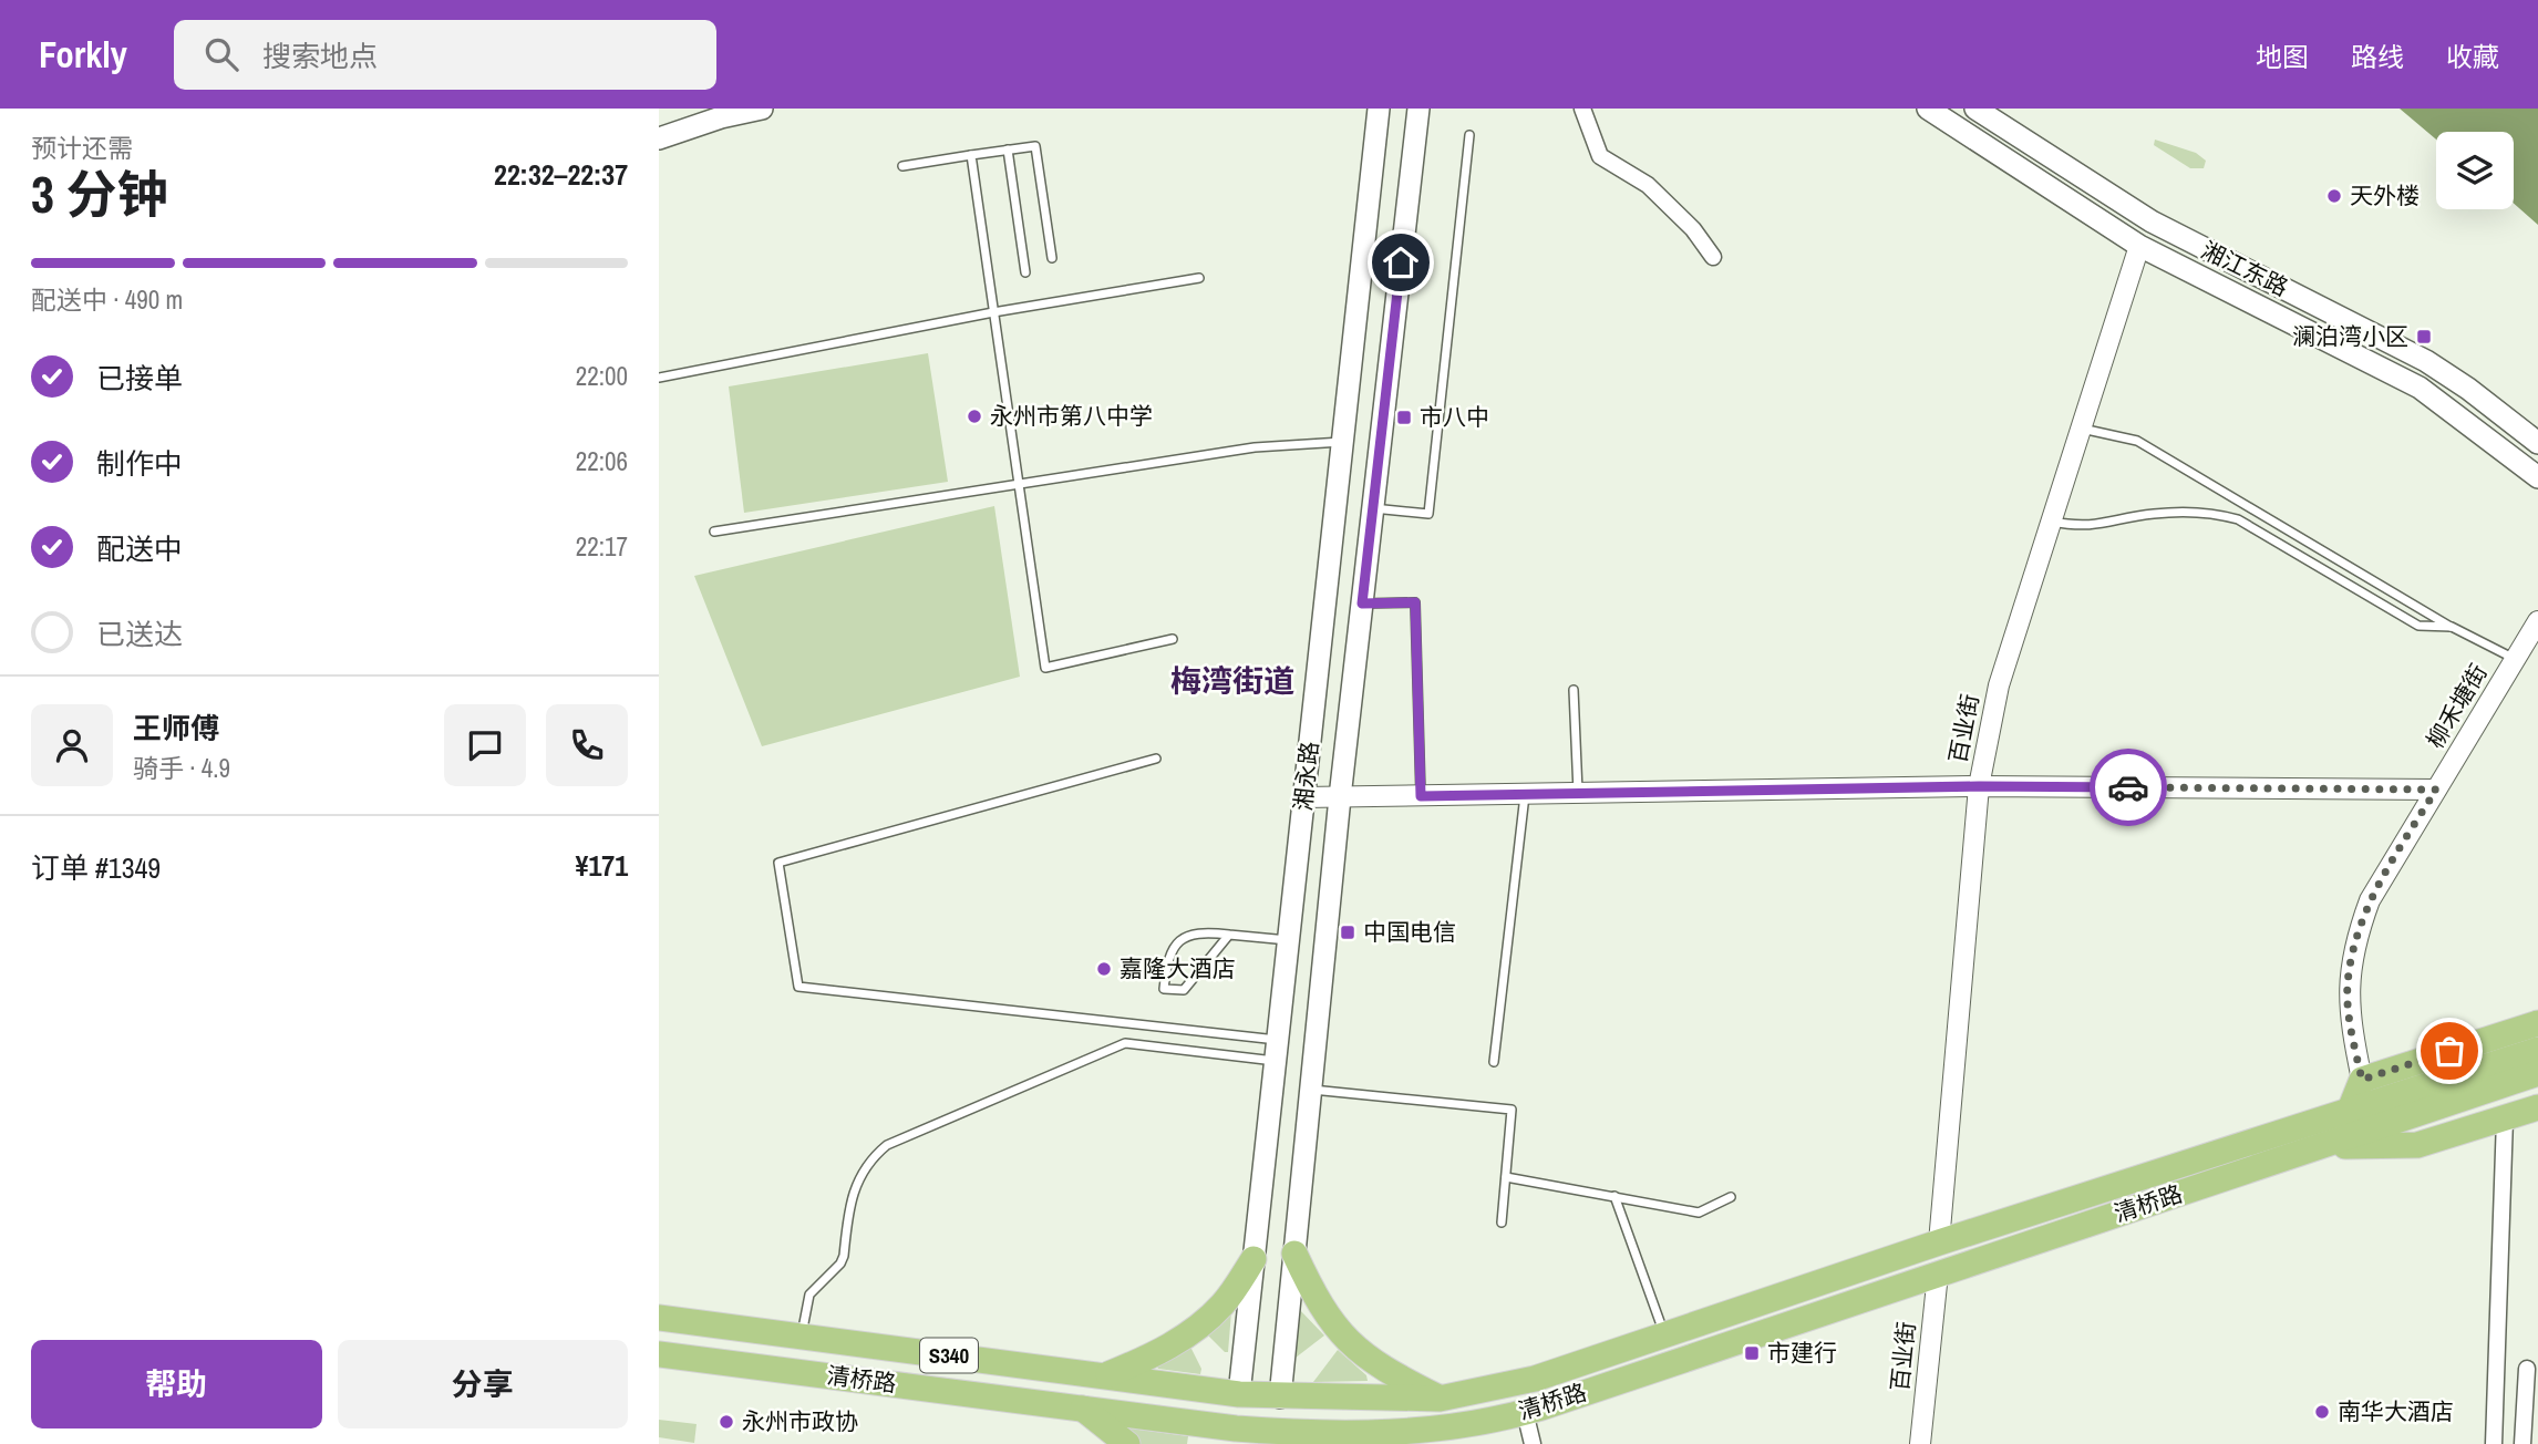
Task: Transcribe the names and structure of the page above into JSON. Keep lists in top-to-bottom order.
{
  "streets": {
    "main road": [
      "湘江东路",
      "湘永路",
      "清桥路",
      "S340"
    ],
    "street": ["柳禾塘街", "百业街"]
  },
  "crossings": [
    ["湘江东路", "百业街"],
    ["百业街", "清桥路"],
    ["湘永路", "清桥路"]
  ],
  "districts": ["梅湾街道"],
  "places": {
    "other": [
      "天外楼",
      "永州市第八中学",
      "嘉隆大酒店",
      "南华大酒店",
      "永州市政协"
    ],
    "transit": [
      "澜泊湾小区",
      "市八中",
      "中国电信",
      "市建行"
    ]
  },
  "page": {
    "header": "Forkly",
    "search": "搜索地点",
    "nav": ["地图", "路线", "收藏"],
    "heading": ["3 分钟", "预计还需", "22:32–22:37"],
    "panel": [
      "王师傅",
      "骑手 · 4.9",
      "订单 #1349",
      "¥171"
    ],
    "bar": "配送中 · 490 m",
    "list": [
      ["已接单", "22:00"],
      ["制作中", "22:06"],
      ["配送中", "22:17"],
      "已送达"
    ],
    "buttons": ["帮助", "分享"]
  }
}
